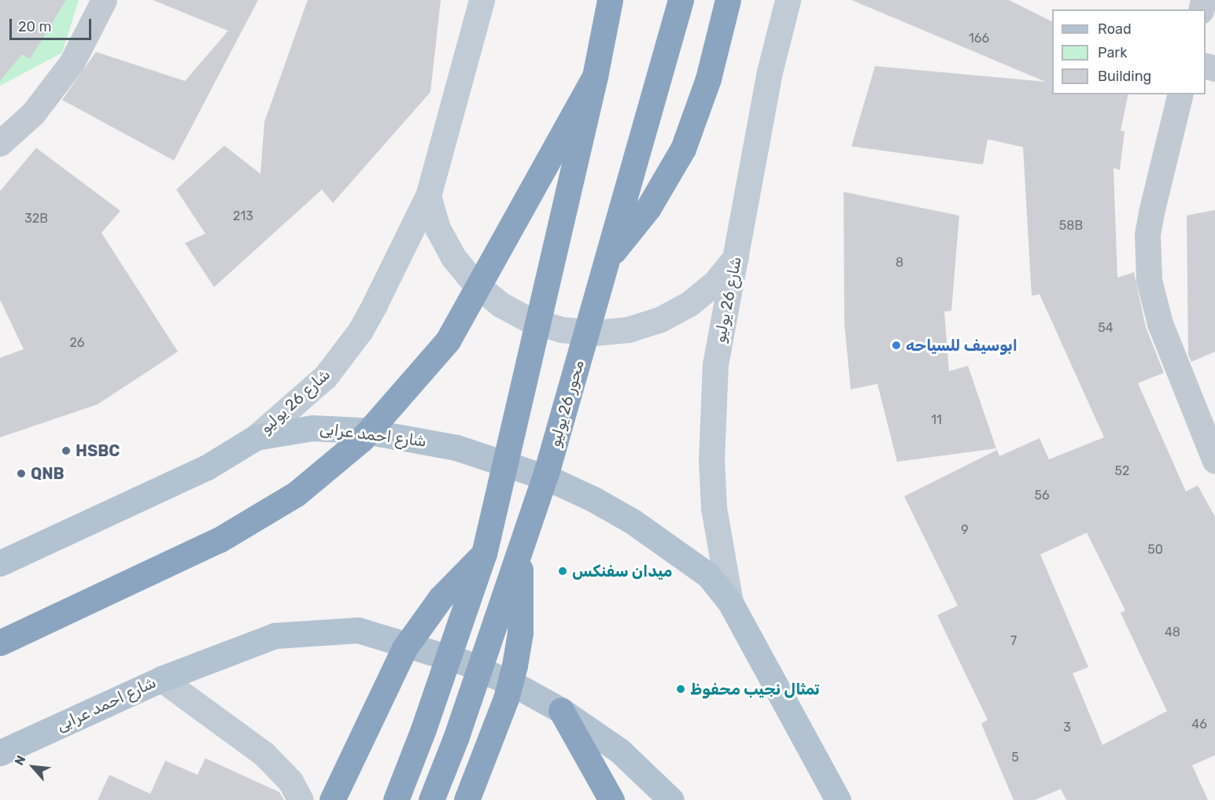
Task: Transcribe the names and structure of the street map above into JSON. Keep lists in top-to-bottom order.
{
  "streets": {
    "highway": ["محور 26 يوليو"],
    "main road": ["شارع 26 يوليو", "شارع احمد عرابى"]
  },
  "crossings": [
    ["شارع 26 يوليو", "شارع احمد عرابى"]
  ],
  "places": [
    "ابوسيف للسياحه",
    "HSBC",
    "QNB",
    "ميدان سفنكس",
    "تمثال نجيب محفوظ"
  ],
  "house_numbers": [
    "166",
    "213",
    "32B",
    "58B",
    "8",
    "54",
    "26",
    "11",
    "52",
    "56",
    "9",
    "50",
    "48",
    "7",
    "46",
    "3",
    "5"
  ],
  "legend": ["Road", "Park", "Building"],
  "scale_bar": "20 m",
  "north": "top left"
}
